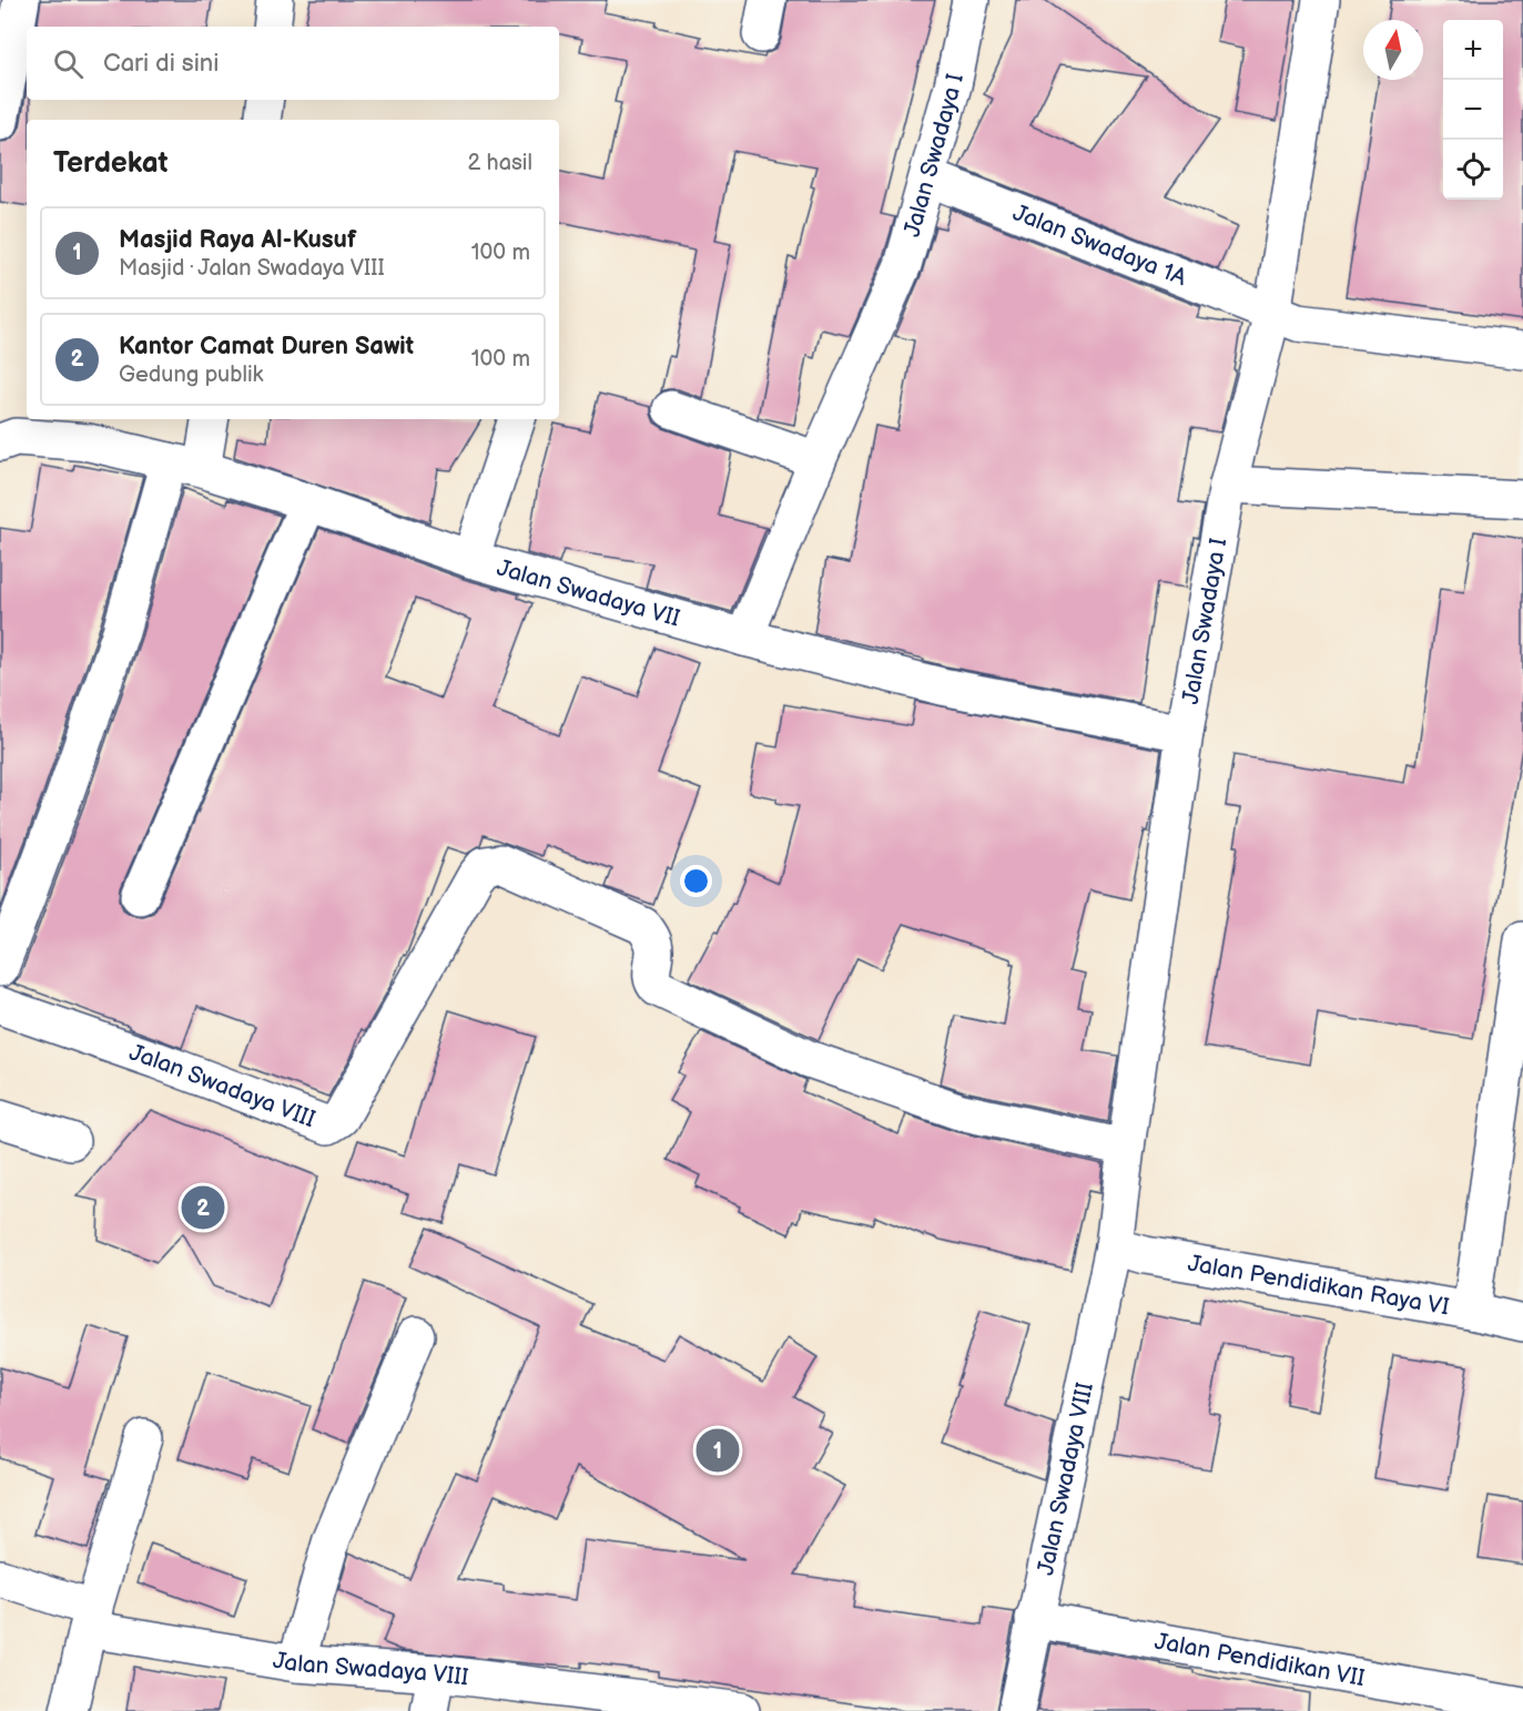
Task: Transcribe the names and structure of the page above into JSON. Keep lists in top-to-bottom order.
{
  "streets": {
    "street": [
      "Jalan Swadaya I",
      "Jalan Swadaya 1A",
      "Jalan Swadaya VII",
      "Jalan Swadaya VIII",
      "Jalan Pendidikan Raya VI",
      "Jalan Pendidikan VII"
    ]
  },
  "crossings": [
    ["Jalan Swadaya I", "Jalan Swadaya 1A"],
    ["Jalan Swadaya I", "Jalan Swadaya VII"],
    ["Jalan Swadaya I", "Jalan Swadaya VIII"],
    ["Jalan Swadaya I", "Jalan Pendidikan Raya VI"],
    ["Jalan Swadaya VIII", "Jalan Pendidikan Raya VI"],
    ["Jalan Swadaya VIII", "Jalan Pendidikan VII"]
  ],
  "north": "top",
  "page": {
    "map_buttons": ["+", "−"],
    "search": "Cari di sini",
    "heading": ["Terdekat", "2 hasil"],
    "list": [
      {
        "mark": "1",
        "name": "Masjid Raya Al-Kusuf",
        "note": "Masjid · Jalan Swadaya VIII",
        "value": "100 m"
      },
      {
        "mark": "2",
        "name": "Kantor Camat Duren Sawit",
        "note": "Gedung publik",
        "value": "100 m"
      }
    ],
    "pins": ["2", "1"]
  }
}
